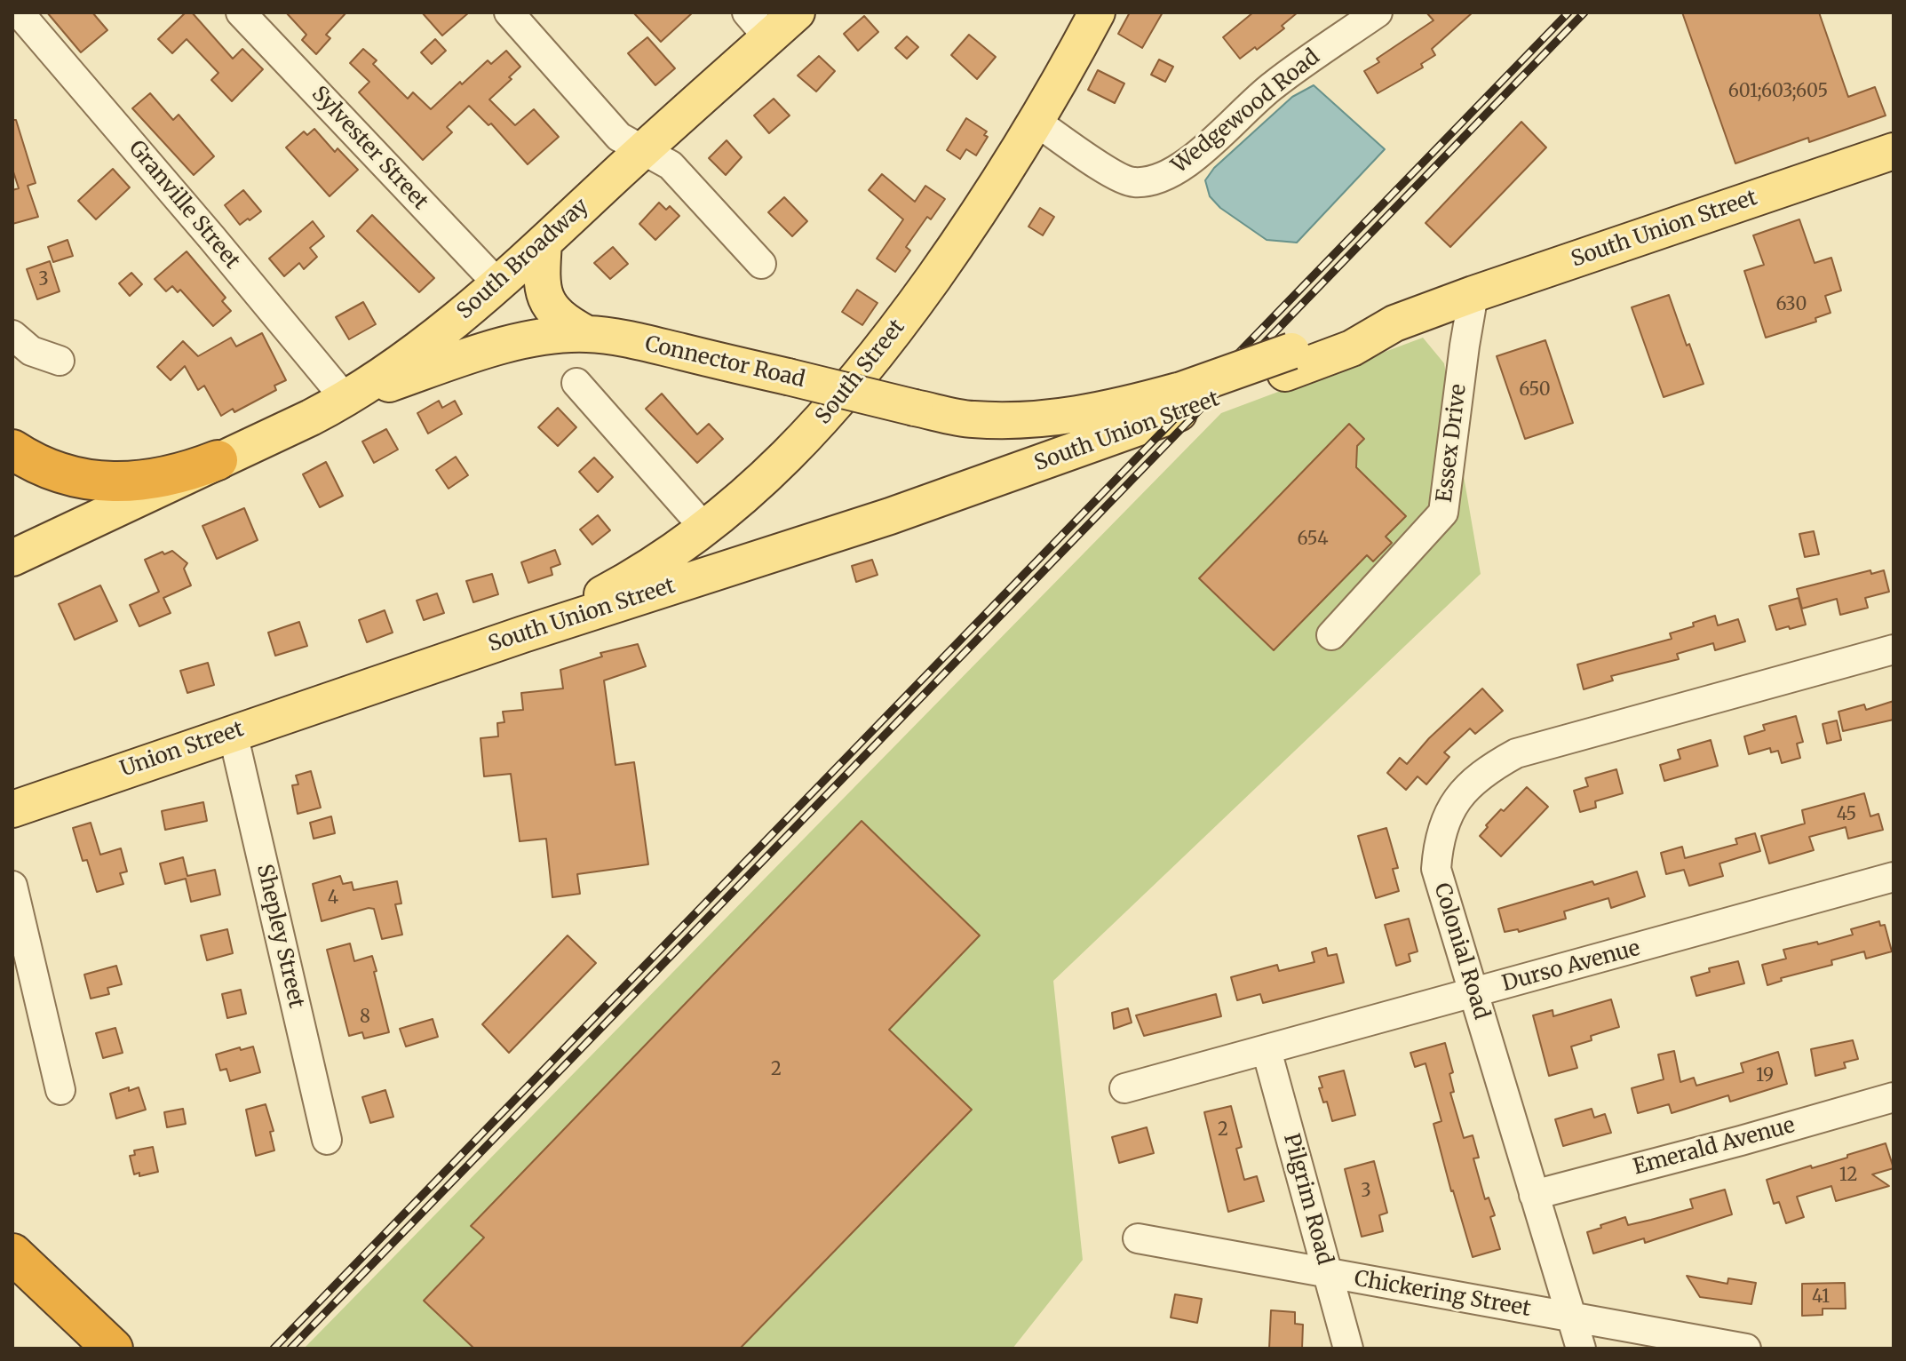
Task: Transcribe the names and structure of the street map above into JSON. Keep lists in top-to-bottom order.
{
  "streets": {
    "main road": [
      "South Union Street",
      "South Broadway",
      "Connector Road",
      "South Street",
      "Union Street"
    ],
    "street": [
      "Wedgewood Road",
      "Sylvester Street",
      "Granville Street",
      "Essex Drive",
      "Shepley Street",
      "Colonial Road",
      "Durso Avenue",
      "Emerald Avenue",
      "Pilgrim Road",
      "Chickering Street"
    ]
  },
  "crossings": [
    ["Wedgewood Road", "South Street"],
    ["Sylvester Street", "South Broadway"],
    ["Granville Street", "South Broadway"],
    ["Granville Street", "Connector Road"],
    ["South Union Street", "Connector Road"],
    ["South Union Street", "South Street"],
    ["South Union Street", "Essex Drive"],
    ["South Union Street", "Union Street"],
    ["South Broadway", "Connector Road"],
    ["Union Street", "Shepley Street"],
    ["Colonial Road", "Durso Avenue"],
    ["Colonial Road", "Emerald Avenue"],
    ["Colonial Road", "Chickering Street"],
    ["Durso Avenue", "Pilgrim Road"],
    ["Pilgrim Road", "Chickering Street"]
  ],
  "house_numbers": [
    "601;603;605",
    "3",
    "630",
    "650",
    "654",
    "45",
    "4",
    "8",
    "2",
    "19",
    "2",
    "12",
    "3",
    "41"
  ]
}
